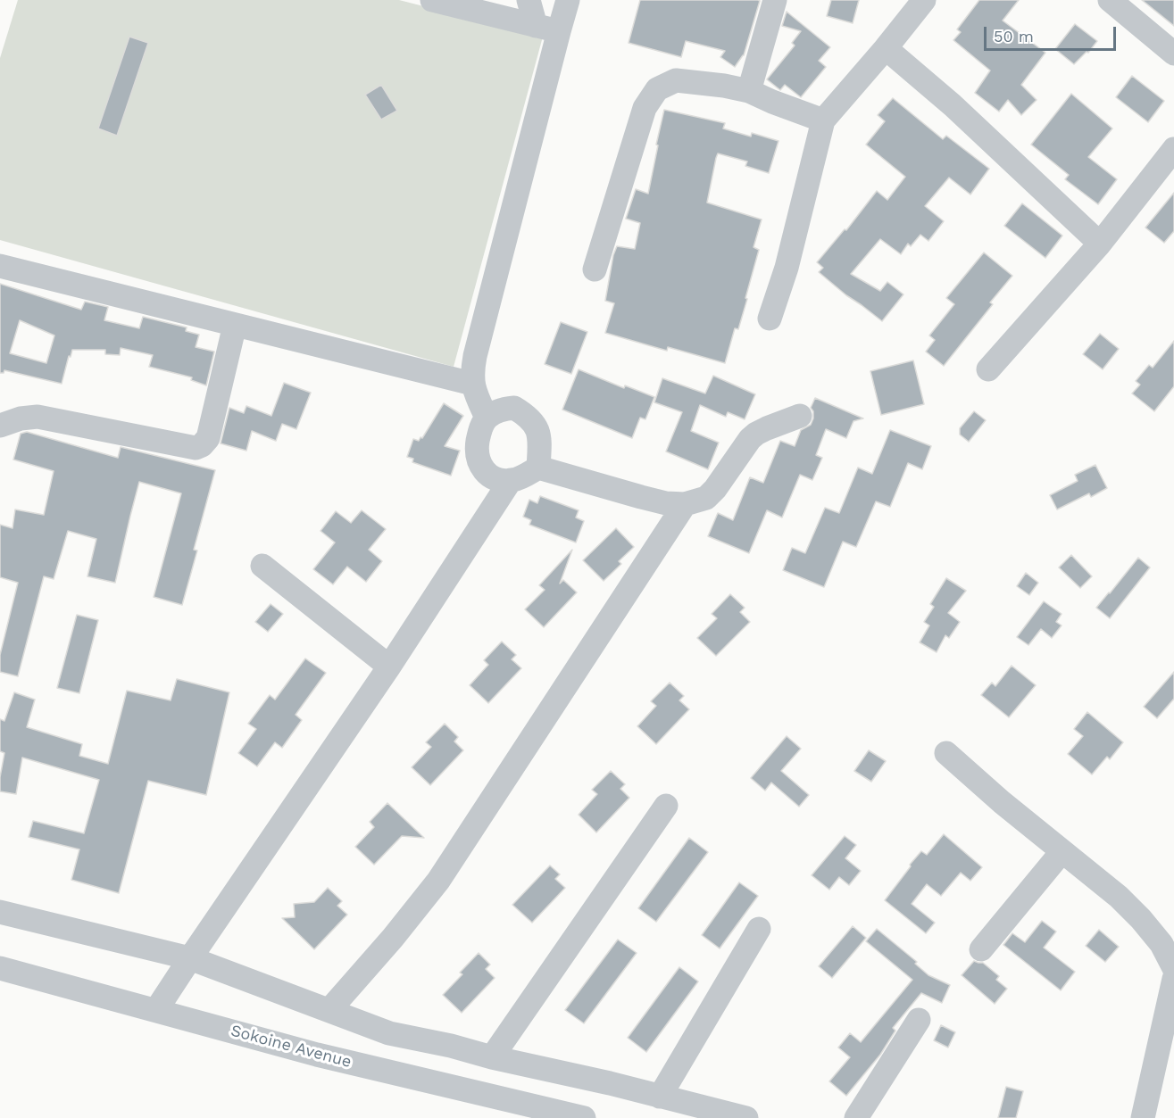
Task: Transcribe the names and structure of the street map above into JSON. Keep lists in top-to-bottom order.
{
  "streets": {
    "street": ["Sokoine Avenue"]
  },
  "scale_bar": "50 m"
}
